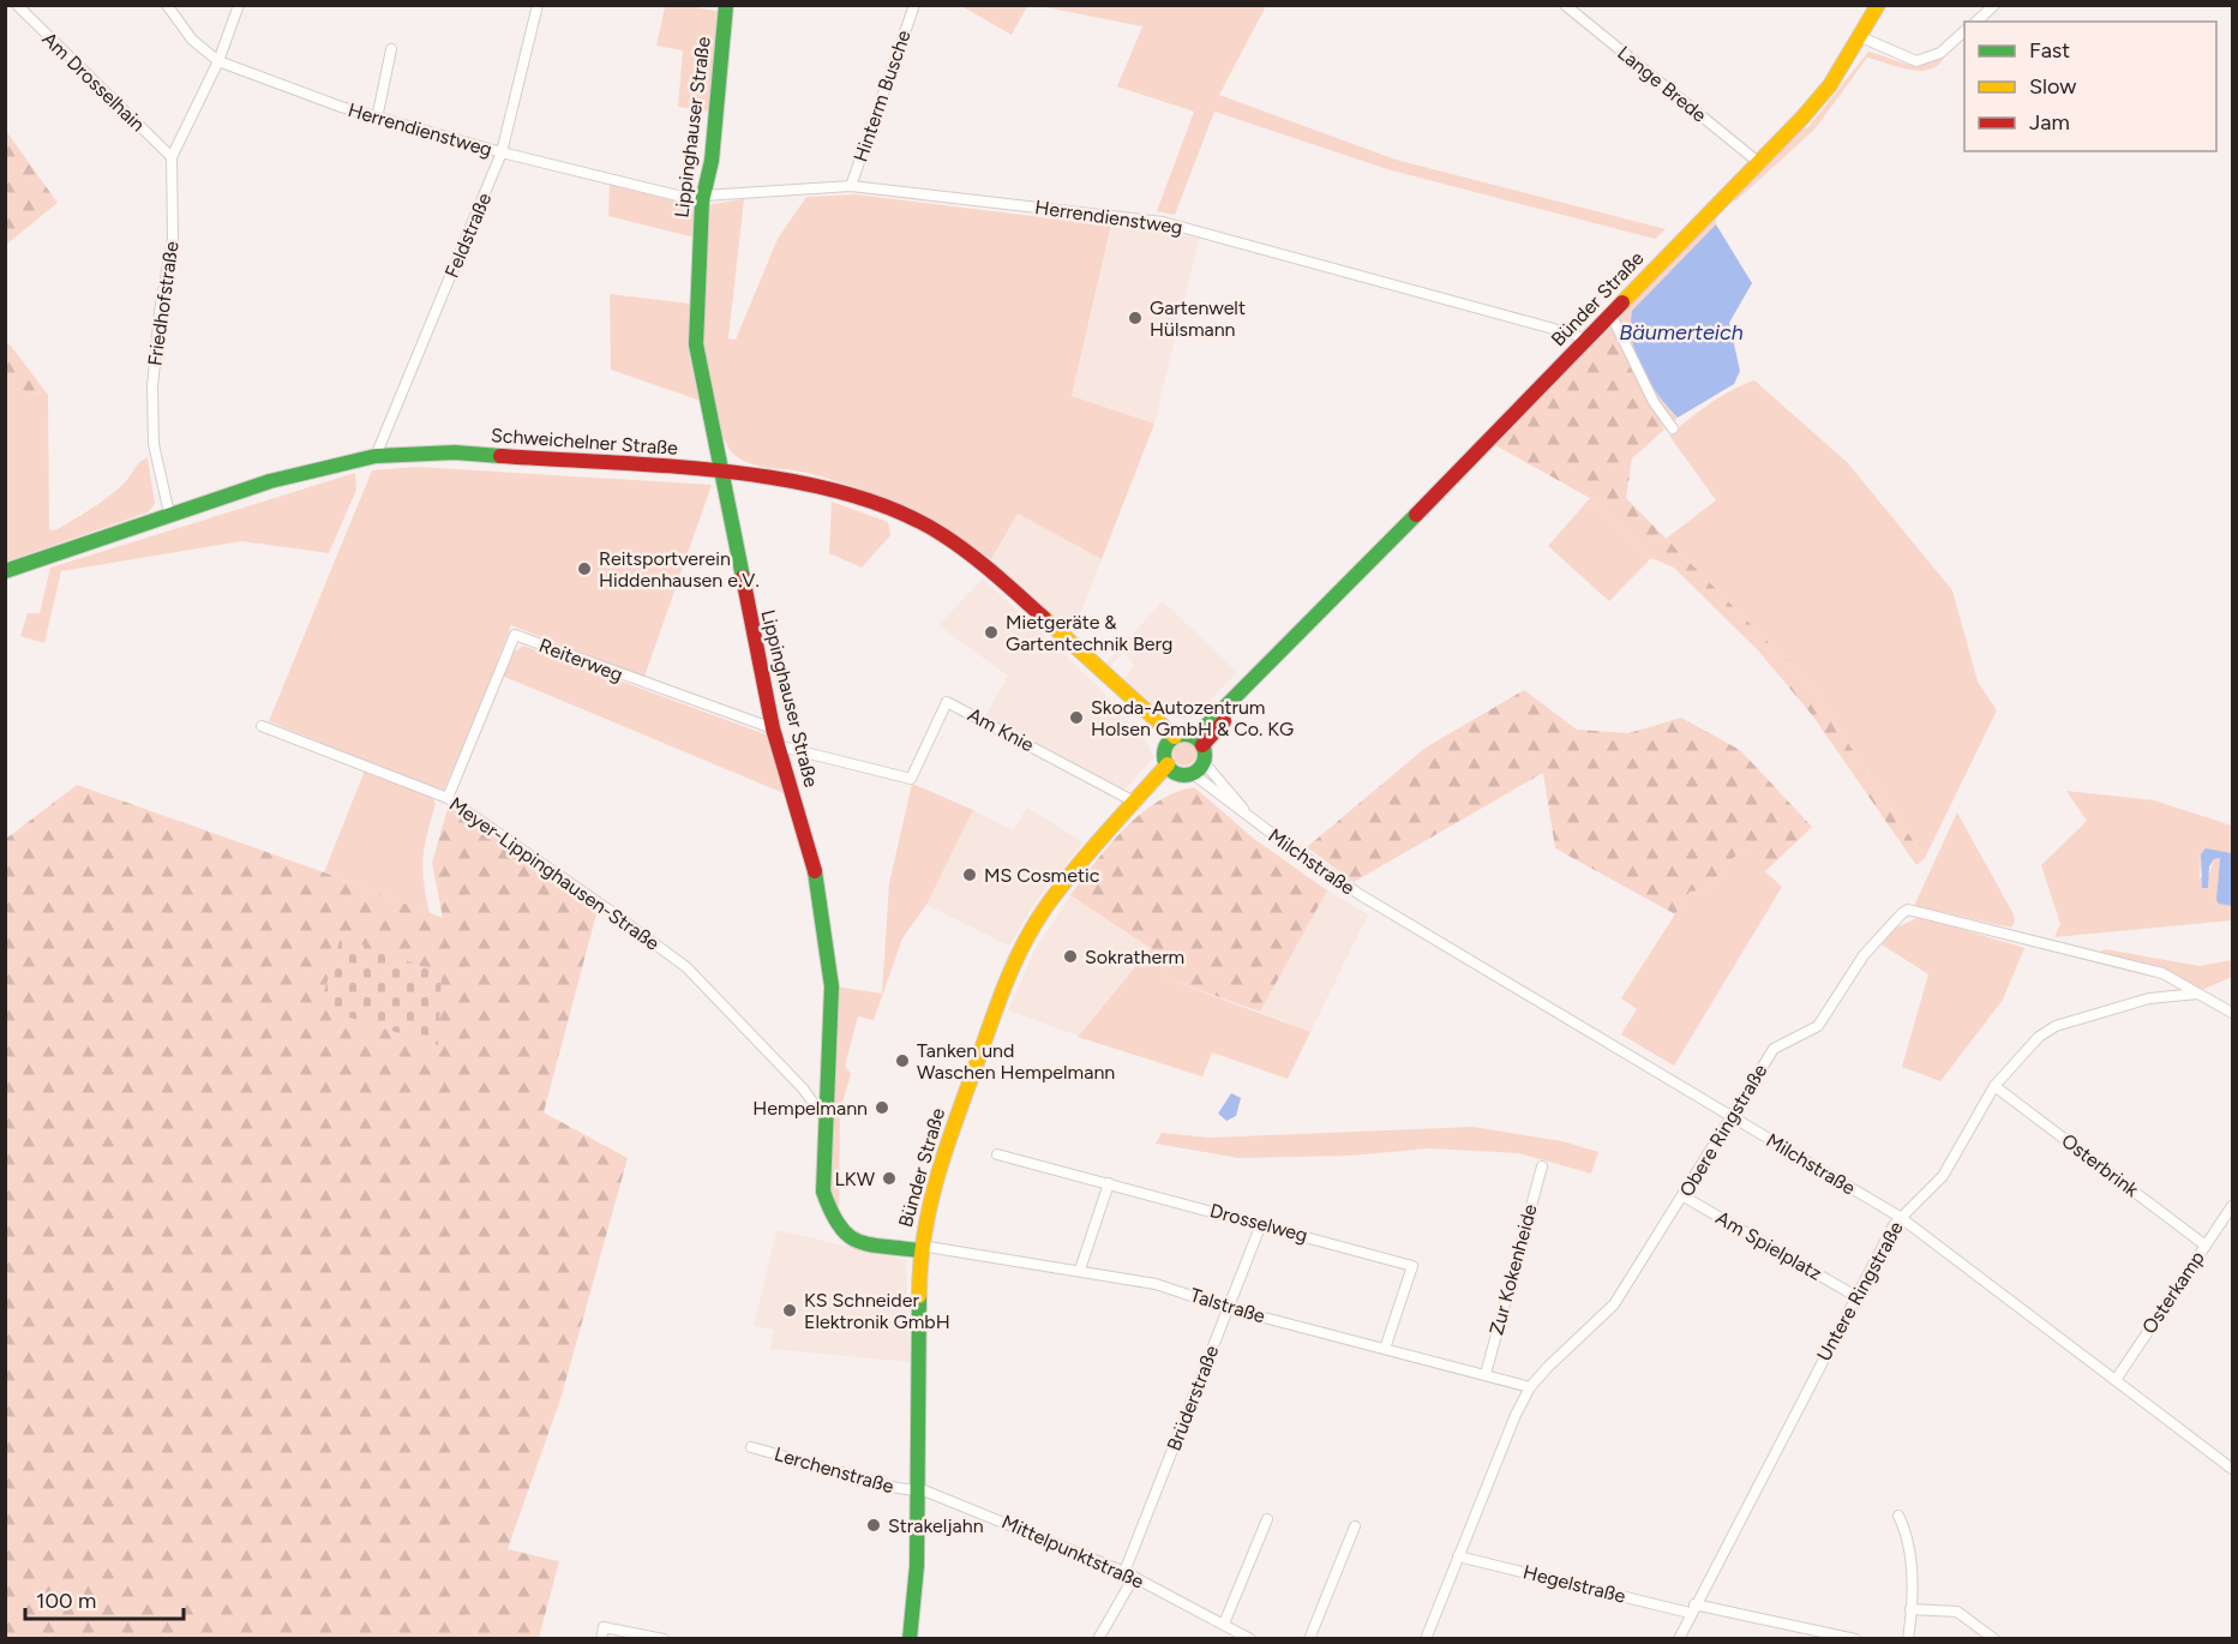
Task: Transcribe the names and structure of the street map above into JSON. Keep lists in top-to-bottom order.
{
  "streets": {
    "street": [
      "Am Drosselhain",
      "Lange Brede",
      "Hinterm Busche",
      "Lippinghauser Straße",
      "Herrendienstweg",
      "Feldstraße",
      "Bünder Straße",
      "Friedhofstraße",
      "Schweichelner Straße",
      "Reiterweg",
      "Am Knie",
      "Milchstraße",
      "Meyer-Lippinghausen-Straße",
      "Obere Ringstraße",
      "Osterbrink",
      "Drosselweg",
      "Am Spielplatz",
      "Zur Kokenheide",
      "Untere Ringstraße",
      "Osterkamp",
      "Talstraße",
      "Brüderstraße",
      "Lerchenstraße",
      "Mittelpunktstraße",
      "Hegelstraße"
    ]
  },
  "crossings": [
    ["Am Drosselhain", "Friedhofstraße"],
    ["Lange Brede", "Bünder Straße"],
    ["Hinterm Busche", "Herrendienstweg"],
    ["Lippinghauser Straße", "Herrendienstweg"],
    ["Lippinghauser Straße", "Bünder Straße"],
    ["Lippinghauser Straße", "Schweichelner Straße"],
    ["Lippinghauser Straße", "Reiterweg"],
    ["Lippinghauser Straße", "Am Knie"],
    ["Lippinghauser Straße", "Meyer-Lippinghausen-Straße"],
    ["Lippinghauser Straße", "Talstraße"],
    ["Herrendienstweg", "Feldstraße"],
    ["Herrendienstweg", "Bünder Straße"],
    ["Herrendienstweg", "Friedhofstraße"],
    ["Feldstraße", "Schweichelner Straße"],
    ["Bünder Straße", "Am Knie"],
    ["Bünder Straße", "Talstraße"],
    ["Bünder Straße", "Lerchenstraße"],
    ["Bünder Straße", "Mittelpunktstraße"],
    ["Friedhofstraße", "Schweichelner Straße"],
    ["Reiterweg", "Meyer-Lippinghausen-Straße"],
    ["Milchstraße", "Obere Ringstraße"],
    ["Milchstraße", "Untere Ringstraße"],
    ["Milchstraße", "Osterkamp"],
    ["Obere Ringstraße", "Am Spielplatz"],
    ["Obere Ringstraße", "Untere Ringstraße"],
    ["Obere Ringstraße", "Talstraße"],
    ["Obere Ringstraße", "Hegelstraße"],
    ["Osterbrink", "Untere Ringstraße"],
    ["Osterbrink", "Osterkamp"],
    ["Drosselweg", "Talstraße"],
    ["Drosselweg", "Brüderstraße"],
    ["Am Spielplatz", "Untere Ringstraße"],
    ["Zur Kokenheide", "Talstraße"],
    ["Untere Ringstraße", "Hegelstraße"],
    ["Talstraße", "Brüderstraße"],
    ["Brüderstraße", "Mittelpunktstraße"],
    ["Lerchenstraße", "Mittelpunktstraße"]
  ],
  "water": ["Bäumerteich"],
  "places": [
    "Gartenwelt Hülsmann",
    "Reitsportverein Hiddenhausen e.V.",
    "Mietgeräte & Gartentechnik Berg",
    "Skoda-Autozentrum Holsen GmbH & Co. KG",
    "MS Cosmetic",
    "Sokratherm",
    "Tanken und Waschen Hempelmann",
    "Hempelmann",
    "LKW",
    "KS Schneider Elektronik GmbH",
    "Strakeljahn"
  ],
  "legend": ["Fast", "Slow", "Jam"],
  "scale_bar": "100 m"
}
